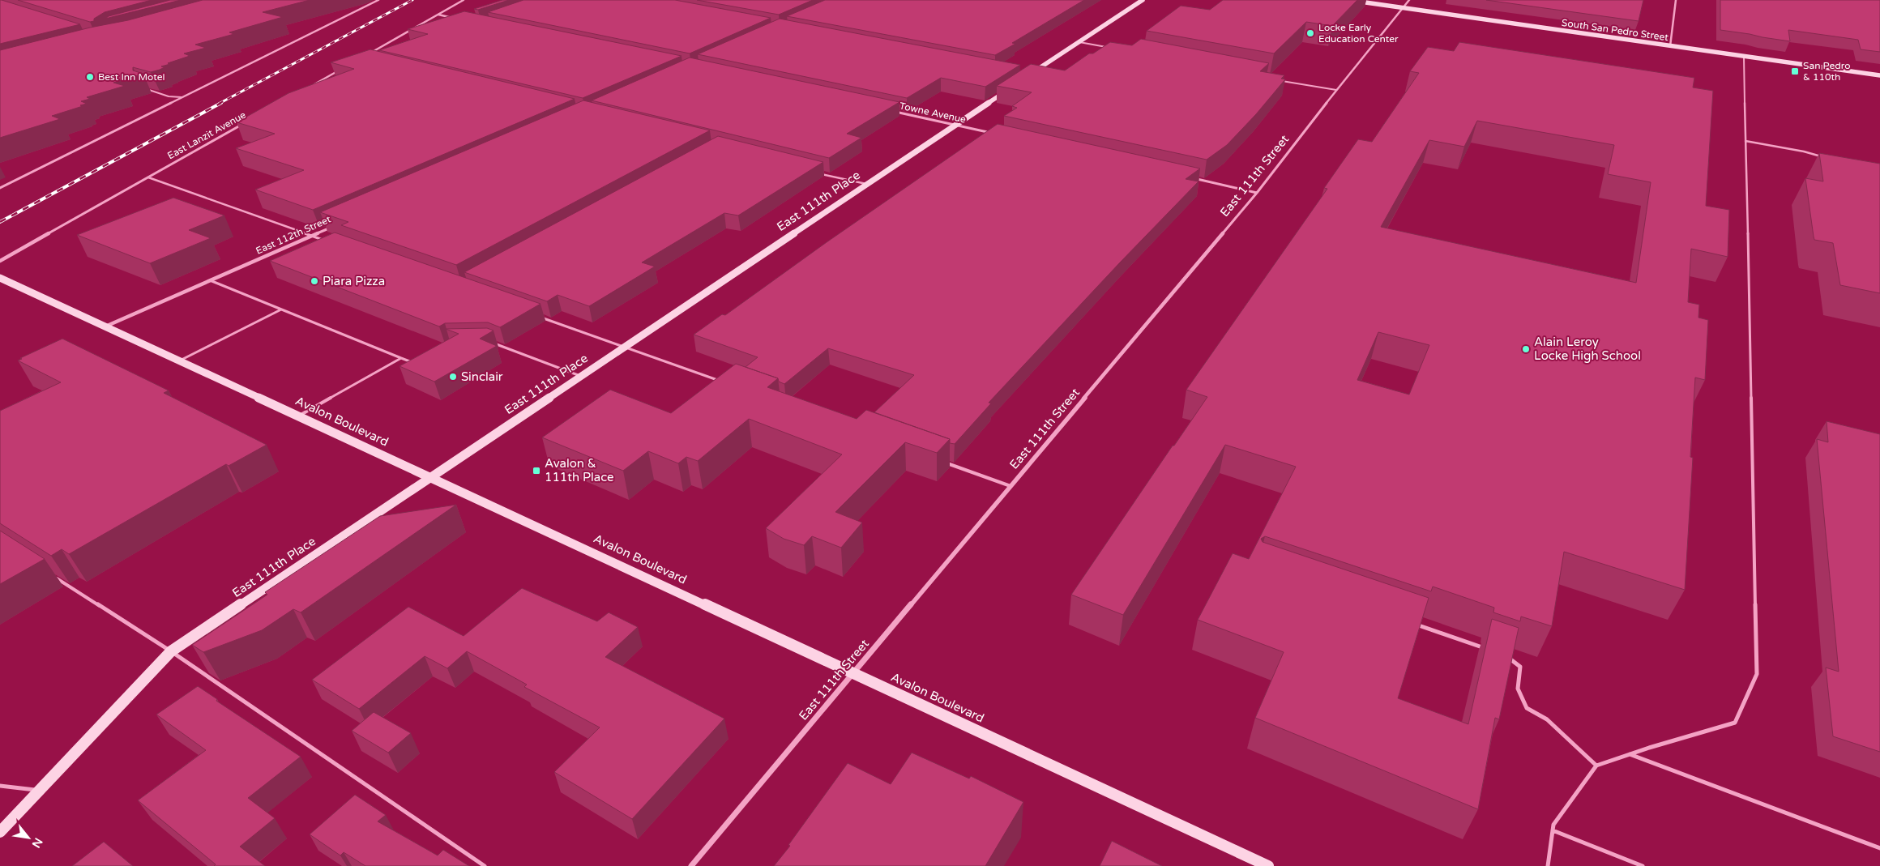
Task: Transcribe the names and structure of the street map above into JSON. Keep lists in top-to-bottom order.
{
  "streets": {
    "street": [
      "South San Pedro Street",
      "Towne Avenue",
      "East Lanzit Avenue",
      "East 111th Street",
      "East 111th Place",
      "East 112th Street",
      "Avalon Boulevard"
    ]
  },
  "crossings": [
    ["South San Pedro Street", "East 111th Street"],
    ["Towne Avenue", "East 111th Place"],
    ["East 111th Street", "Avalon Boulevard"],
    ["East 111th Place", "Avalon Boulevard"],
    ["East 112th Street", "Avalon Boulevard"]
  ],
  "places": {
    "other": [
      "Locke Early Education Center",
      "Best Inn Motel",
      "Piara Pizza",
      "Alain Leroy Locke High School",
      "Sinclair"
    ],
    "transit": ["San Pedro & 110th", "Avalon & 111th Place"]
  },
  "north": "bottom right"
}
